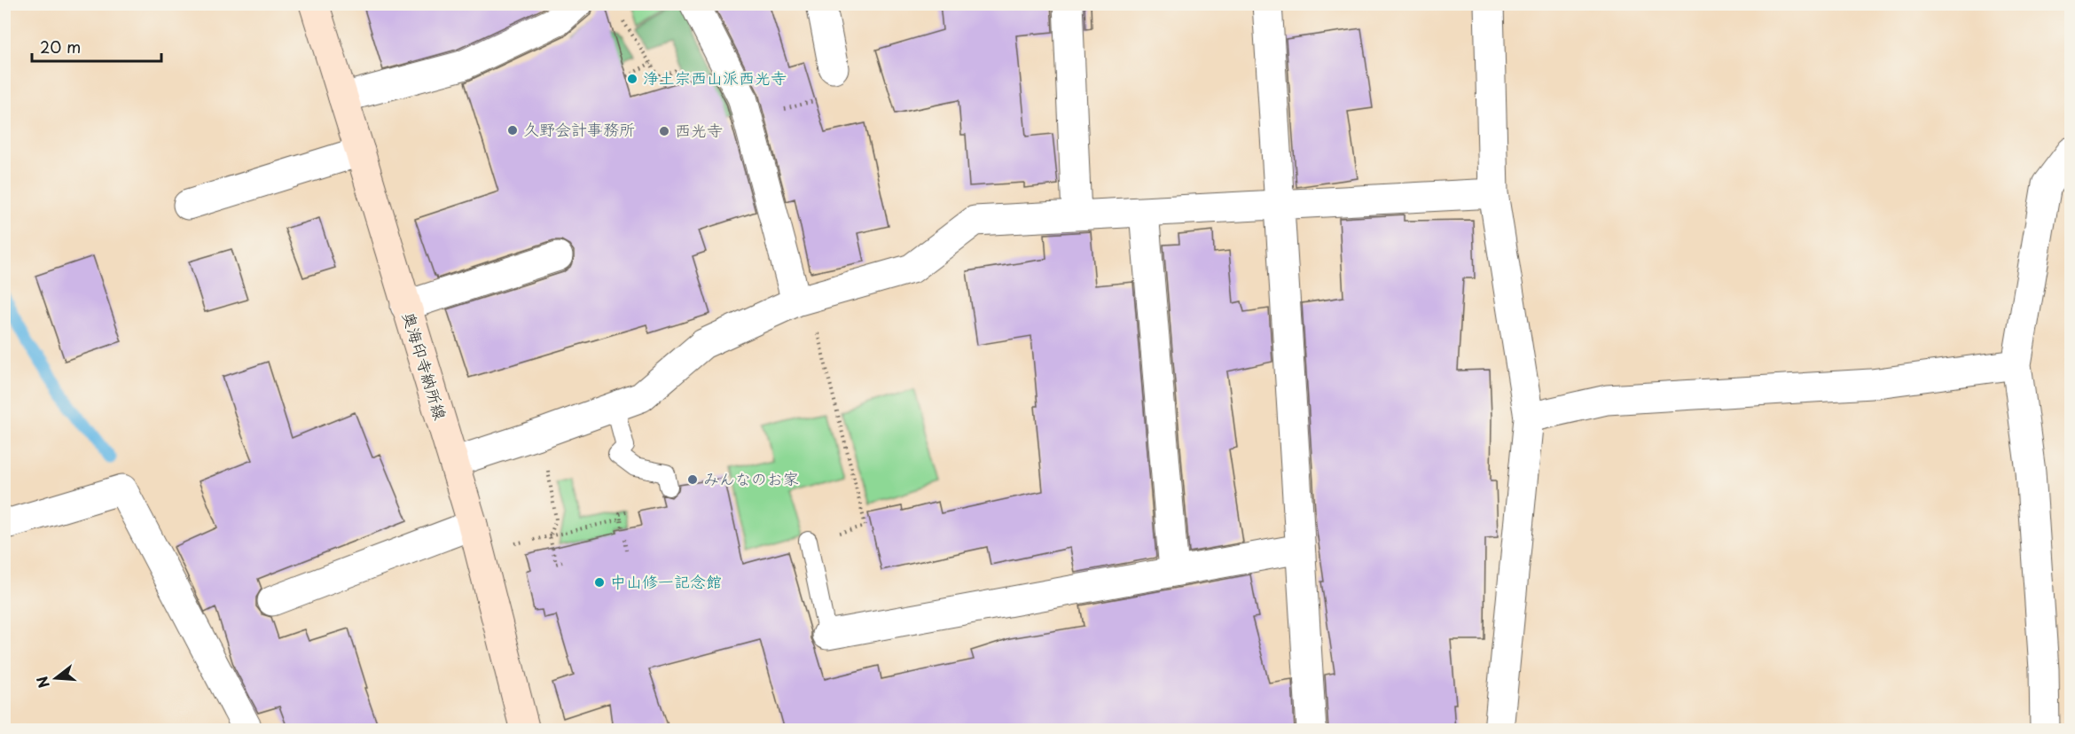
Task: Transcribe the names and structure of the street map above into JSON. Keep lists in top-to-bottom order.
{
  "streets": {
    "main road": ["奥海印寺納所線"]
  },
  "places": [
    "浄土宗西山派西光寺",
    "久野会計事務所",
    "西光寺",
    "みんなのお家",
    "中山修一記念館"
  ],
  "scale_bar": "20 m",
  "north": "left"
}
